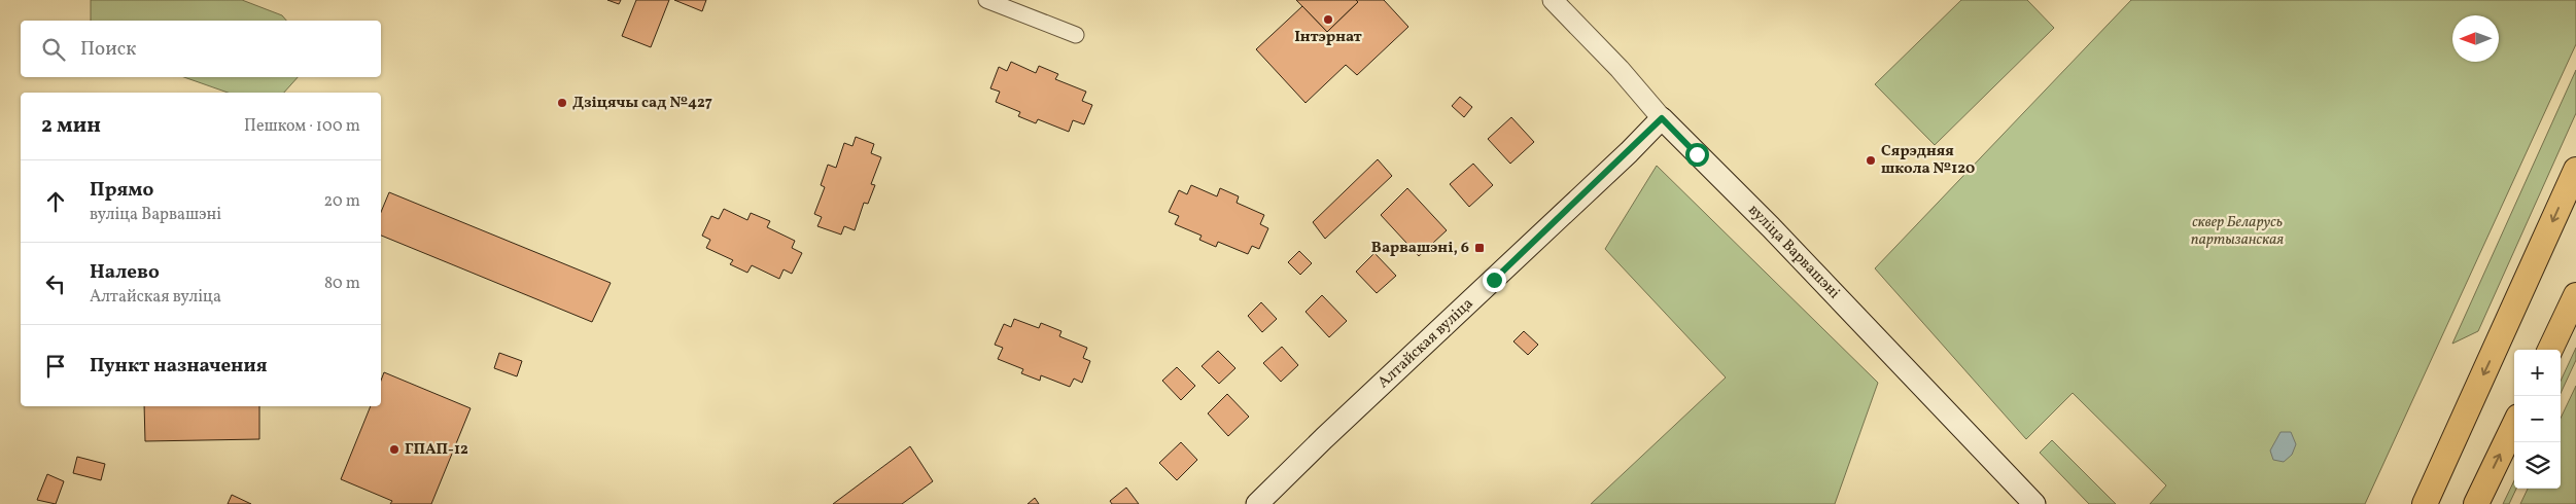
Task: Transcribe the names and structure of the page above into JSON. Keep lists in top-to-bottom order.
{
  "streets": {
    "main road": ["вуліца Варвашэні", "Алтайская вуліца"]
  },
  "crossings": [
    ["вуліца Варвашэні", "Алтайская вуліца"]
  ],
  "parks": ["сквер Беларусь партызанская"],
  "places": {
    "other": [
      "Інтэрнат",
      "Дзіцячы сад №427",
      "Сярэдняя школа №120",
      "ГПАП-12"
    ],
    "transit": ["Варвашэні, 6"]
  },
  "north": "left",
  "page": {
    "search": "Поиск",
    "heading": ["2 мин", "Пешком · 100 m"],
    "list": [
      ["Прямо", "вуліца Варвашэні", "20 m"],
      ["Налево", "Алтайская вуліца", "80 m"],
      "Пункт назначения"
    ],
    "map_buttons": ["+", "−"]
  }
}
